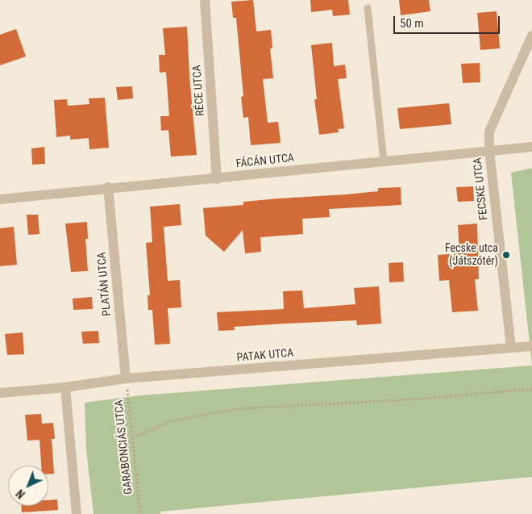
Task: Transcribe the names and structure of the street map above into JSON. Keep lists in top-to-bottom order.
{
  "streets": {
    "street": [
      "RÉCE UTCA",
      "FÁCÁN UTCA",
      "FECSKE UTCA",
      "PLATÁN UTCA",
      "PATAK UTCA"
    ],
    "path": ["GARABONCIÁS UTCA"]
  },
  "crossings": [
    ["RÉCE UTCA", "FÁCÁN UTCA"],
    ["FÁCÁN UTCA", "FECSKE UTCA"],
    ["FÁCÁN UTCA", "PLATÁN UTCA"],
    ["FECSKE UTCA", "PATAK UTCA"],
    ["PLATÁN UTCA", "PATAK UTCA"],
    ["PLATÁN UTCA", "GARABONCIÁS UTCA"],
    ["PATAK UTCA", "GARABONCIÁS UTCA"]
  ],
  "places": ["Fecske utca (Játszótér)"],
  "scale_bar": "50 m",
  "north": "bottom left"
}
